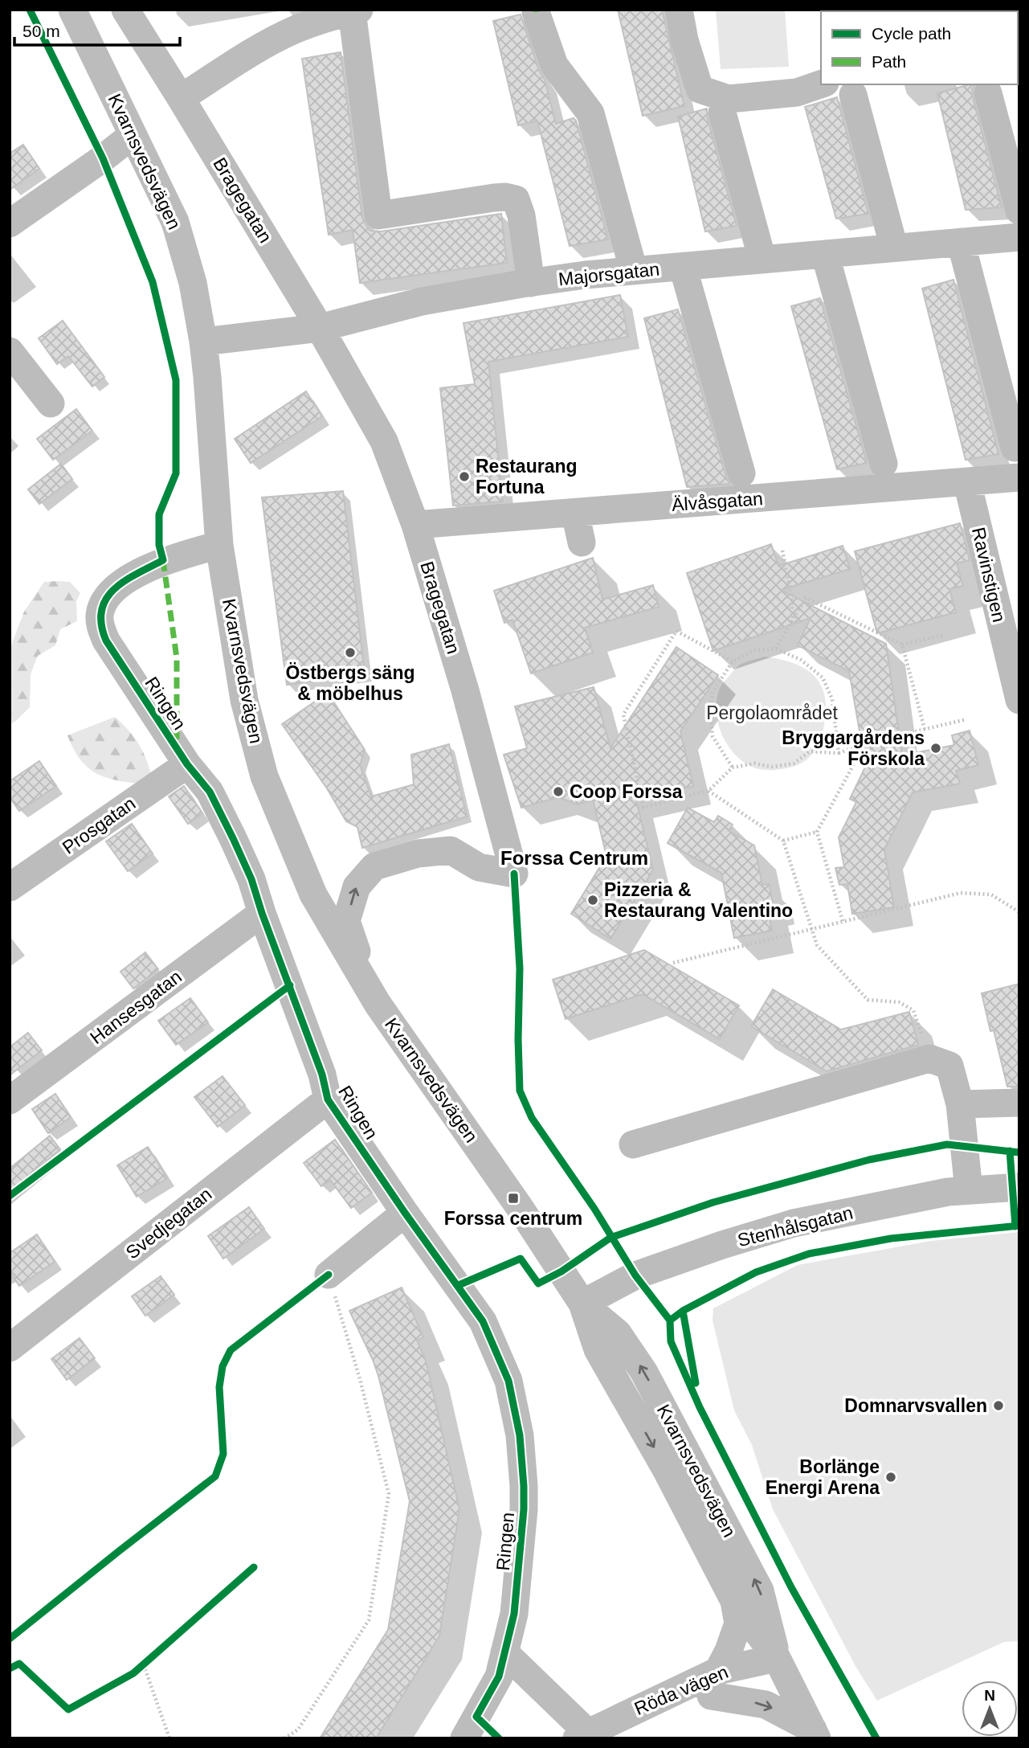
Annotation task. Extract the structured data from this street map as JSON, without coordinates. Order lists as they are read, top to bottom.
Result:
{
  "streets": {
    "street": [
      "Kvarnsvedsvägen",
      "Bragegatan",
      "Majorsgatan",
      "Älvåsgatan",
      "Ravinstigen",
      "Ringen",
      "Prosgatan",
      "Hansesgatan",
      "Svedjegatan",
      "Stenhålsgatan",
      "Röda vägen"
    ]
  },
  "crossings": [
    ["Kvarnsvedsvägen", "Bragegatan"],
    ["Kvarnsvedsvägen", "Majorsgatan"],
    ["Kvarnsvedsvägen", "Ringen"],
    ["Kvarnsvedsvägen", "Stenhålsgatan"],
    ["Kvarnsvedsvägen", "Röda vägen"],
    ["Bragegatan", "Majorsgatan"],
    ["Bragegatan", "Älvåsgatan"],
    ["Älvåsgatan", "Ravinstigen"],
    ["Ringen", "Prosgatan"],
    ["Ringen", "Hansesgatan"],
    ["Ringen", "Svedjegatan"]
  ],
  "districts": ["Forssa Centrum"],
  "parks": ["Pergolaområdet"],
  "places": {
    "other": [
      "Restaurang Fortuna",
      "Östbergs säng & möbelhus",
      "Bryggargårdens Förskola",
      "Coop Forssa",
      "Pizzeria & Restaurang Valentino",
      "Domnarvsvallen",
      "Borlänge Energi Arena"
    ],
    "transit": ["Forssa centrum"]
  },
  "legend": ["Cycle path", "Path"],
  "scale_bar": "50 m",
  "north": "top"
}
